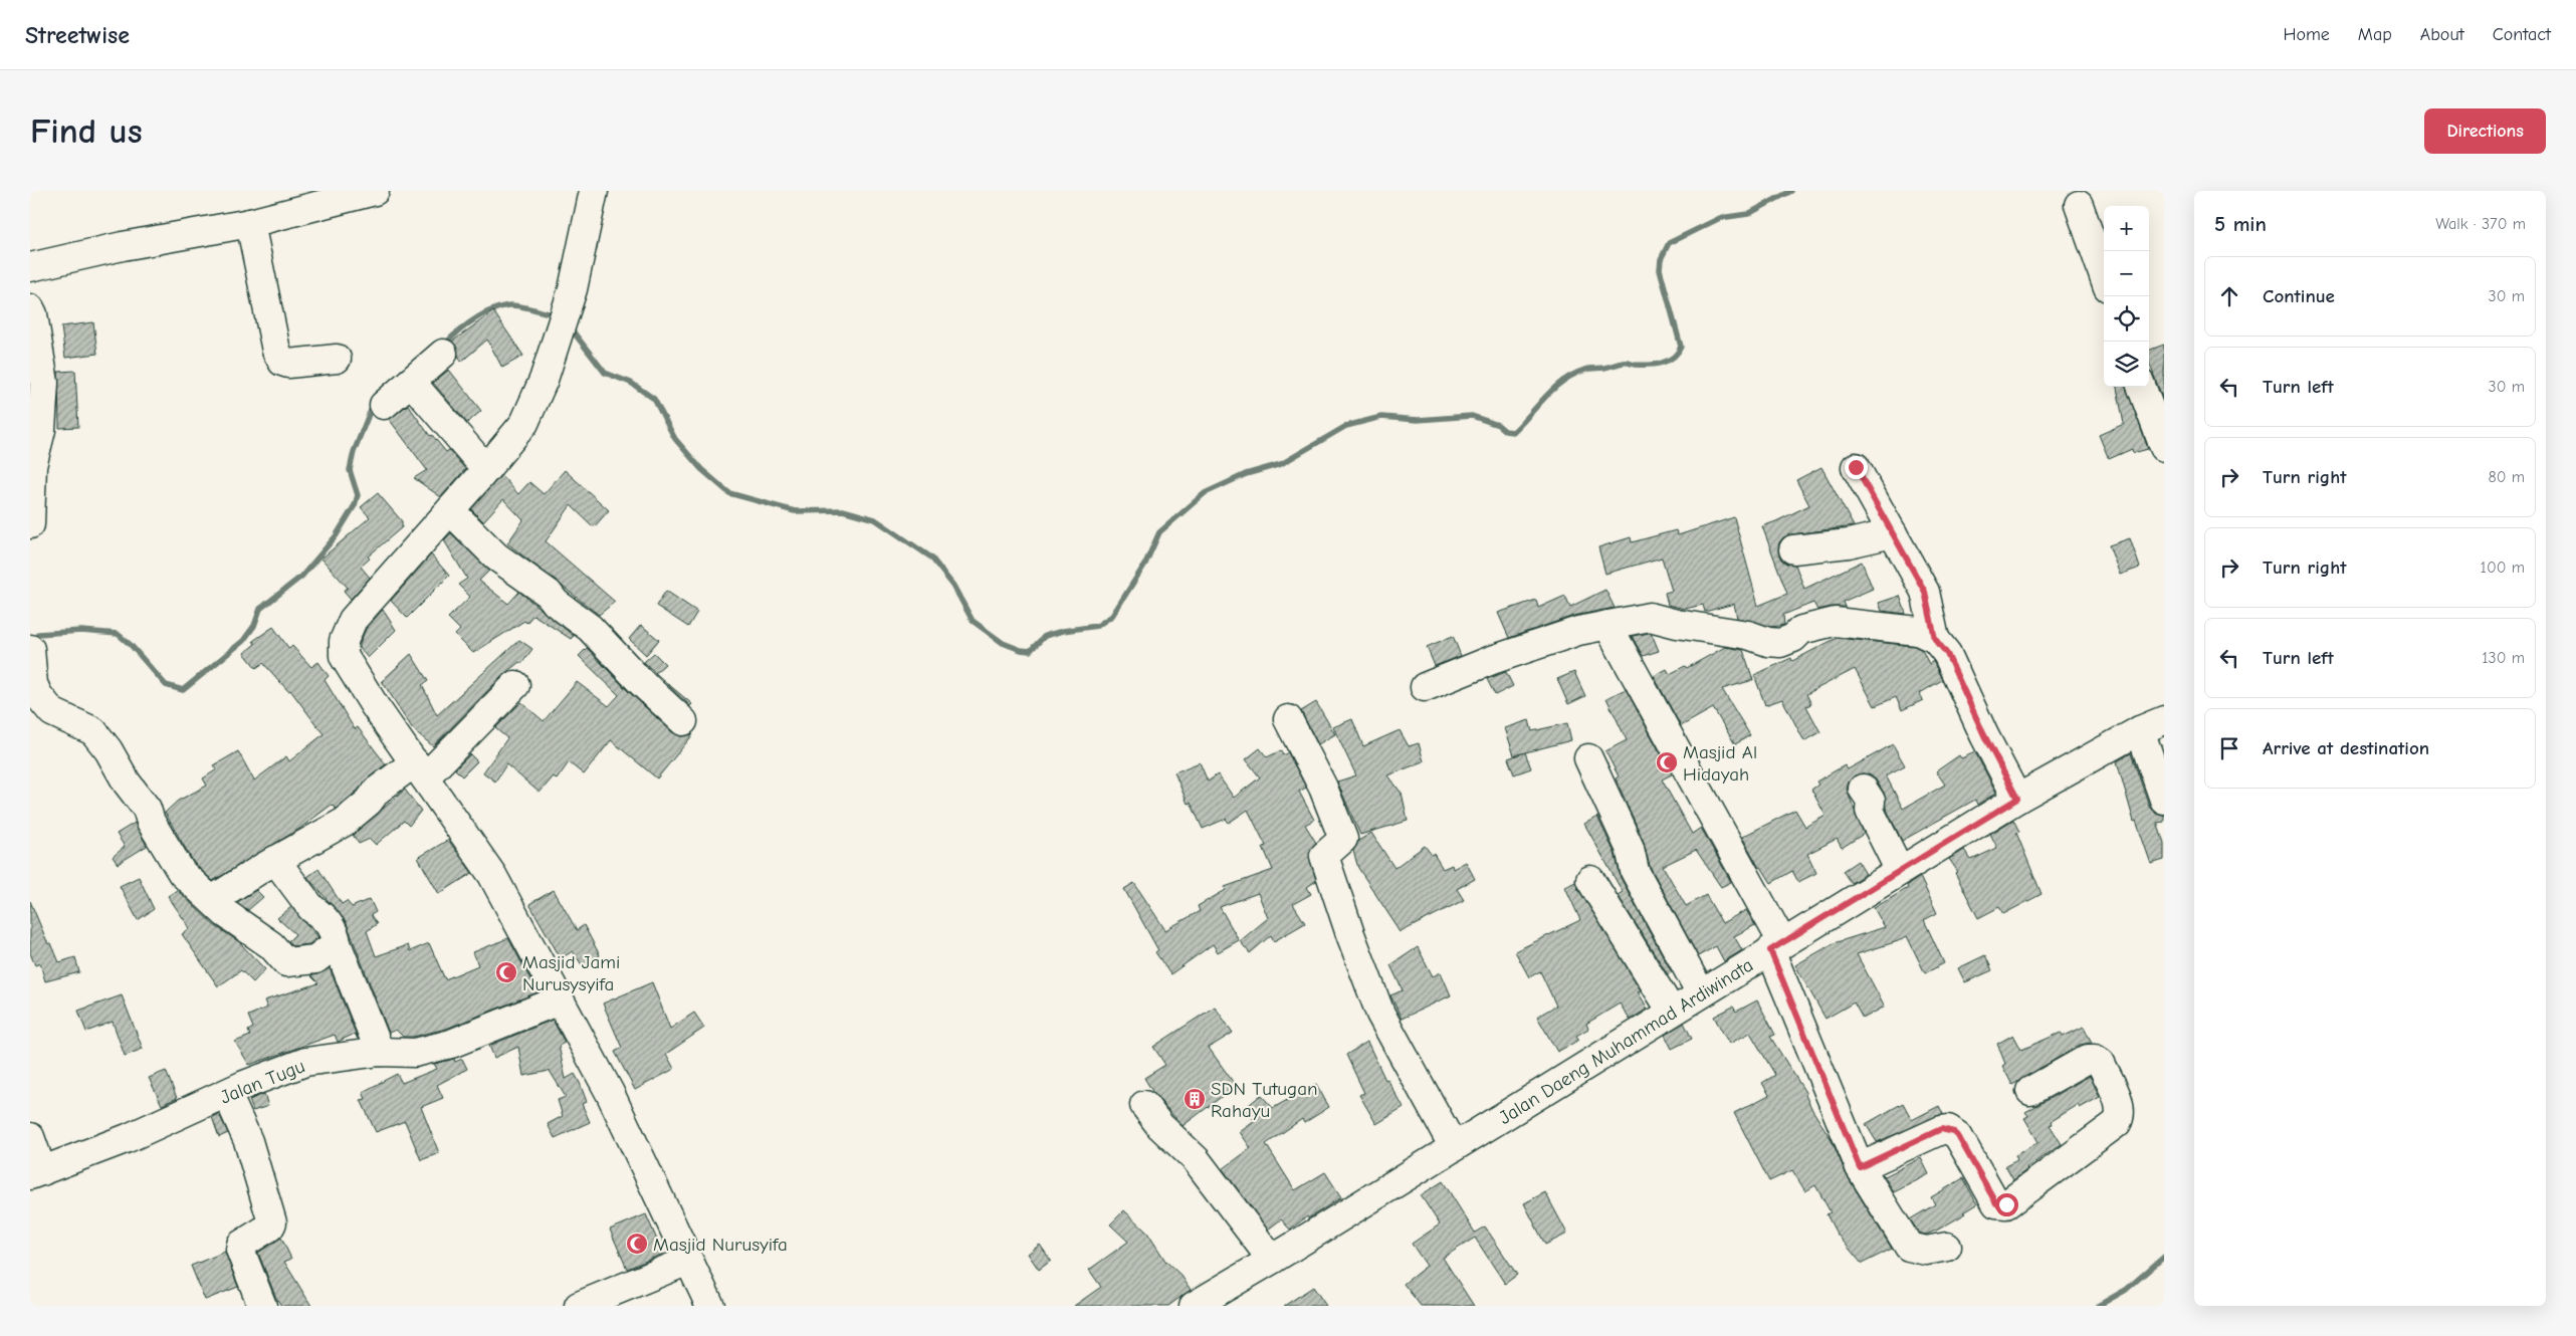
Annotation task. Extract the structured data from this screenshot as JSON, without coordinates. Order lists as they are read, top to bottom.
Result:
{
  "streets": {
    "street": ["Jalan Daeng Muhammad Ardiwinata", "Jalan Tugu"]
  },
  "places": {
    "mosque": ["Masjid Al Hidayah", "Masjid Jami Nurusysyifa", "Masjid Nurusyifa"],
    "building": ["SDN Tutugan Rahayu"]
  },
  "page": {
    "header": "Streetwise",
    "nav": [
      "Home",
      "Map",
      "About",
      "Contact"
    ],
    "buttons": "Directions",
    "title": "Find us",
    "heading": ["5 min", "Walk · 370 m"],
    "map_buttons": ["+", "−"],
    "list": [
      ["Continue", "30 m"],
      ["Turn left", "30 m"],
      ["Turn right", "80 m"],
      ["Turn right", "100 m"],
      ["Turn left", "130 m"],
      "Arrive at destination"
    ]
  }
}
